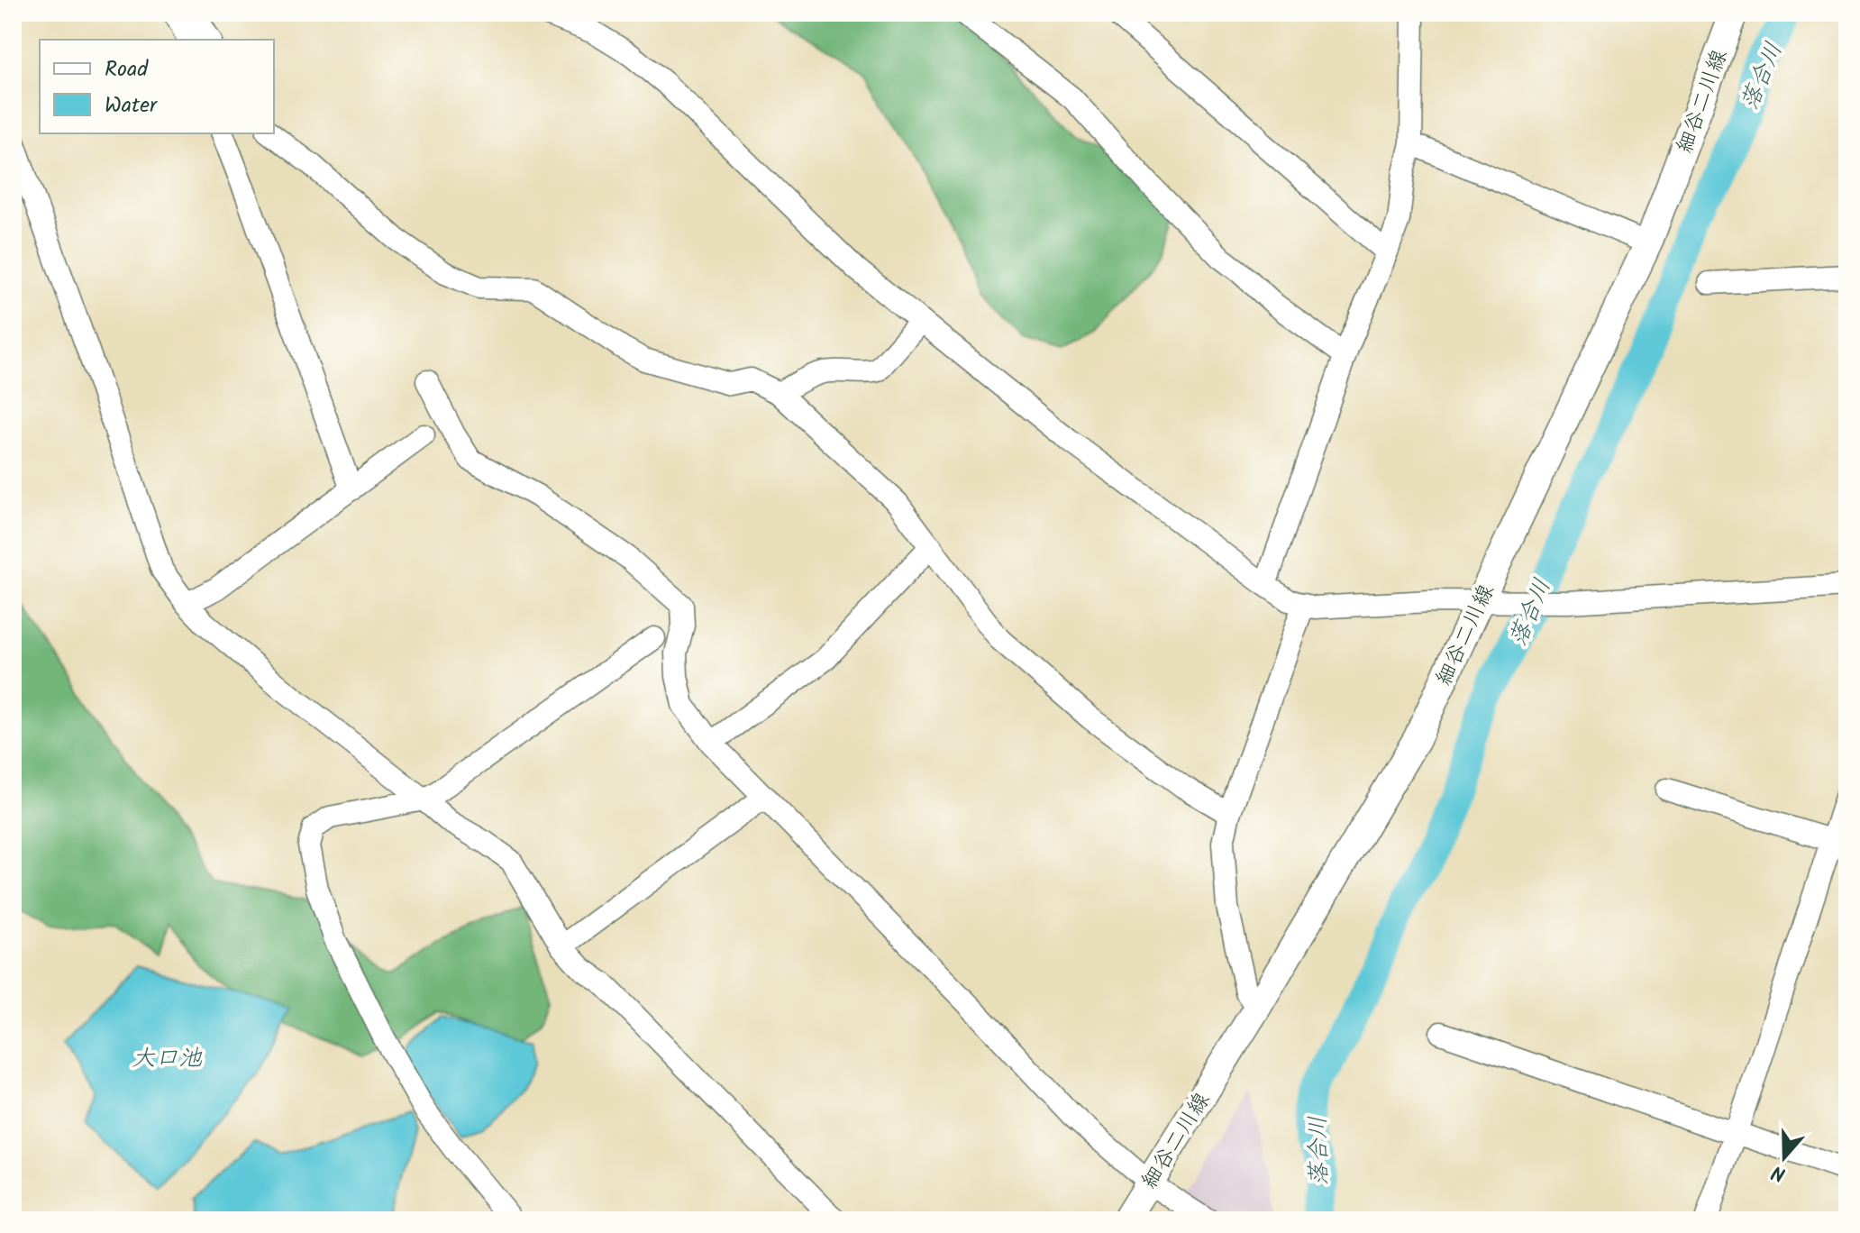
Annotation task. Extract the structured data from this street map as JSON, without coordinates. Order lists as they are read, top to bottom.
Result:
{
  "streets": {
    "main road": ["細谷二川線"]
  },
  "water": ["落合川", "大口池"],
  "legend": ["Road", "Water"],
  "north": "bottom"
}
